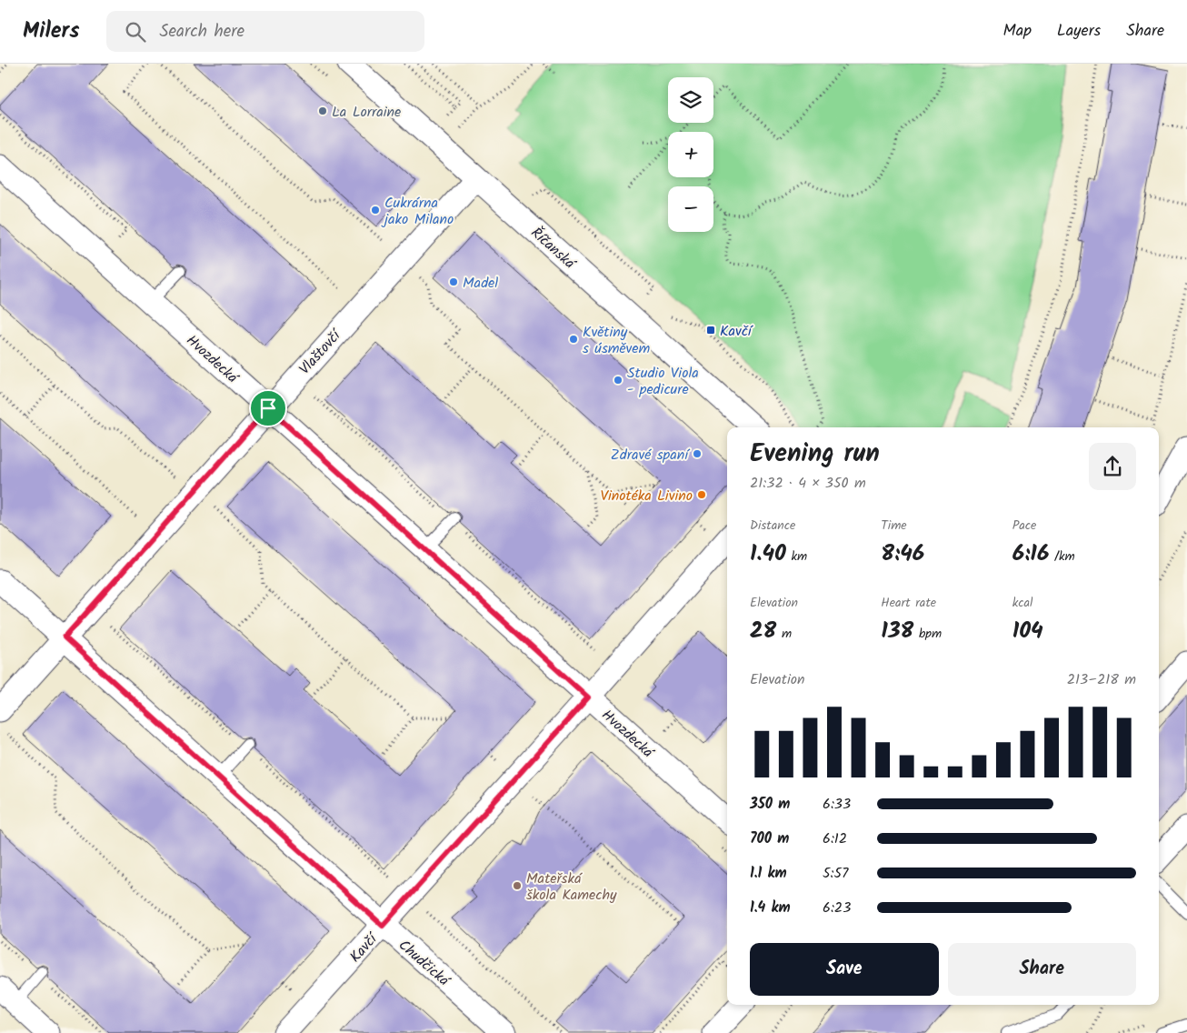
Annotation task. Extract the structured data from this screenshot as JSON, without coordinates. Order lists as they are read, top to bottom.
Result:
{
  "streets": {
    "street": [
      "Říčanská",
      "Vlaštovčí",
      "Hvozdecká",
      "Kavčí",
      "Chudčická"
    ]
  },
  "crossings": [
    ["Říčanská", "Vlaštovčí"],
    ["Vlaštovčí", "Hvozdecká"],
    ["Vlaštovčí", "Chudčická"],
    ["Hvozdecká", "Kavčí"],
    ["Kavčí", "Chudčická"]
  ],
  "places": {
    "other": [
      "La Lorraine",
      "Cukrárna jako Milano",
      "Madel",
      "Květiny s úsměvem",
      "Studio Viola - pedicure",
      "Zdravé spaní",
      "Vinotéka Livino",
      "Mateřská škola Kamechy"
    ],
    "transit": ["Kavčí"]
  },
  "page": {
    "header": "Milers",
    "search": "Search here",
    "nav": ["Map", "Layers", "Share"],
    "map_buttons": ["+", "−"],
    "heading": ["Evening run", "21:32 · 4 × 350 m"],
    "stats": [
      ["Distance", "1.40 km"],
      ["Time", "8:46"],
      ["Pace", "6:16 /km"],
      ["Elevation", "28 m"],
      ["Heart rate", "138 bpm"],
      ["kcal", "104"]
    ],
    "chart": ["Elevation", "213–218 m"],
    "list": [
      {
        "name": "350 m",
        "note": "6:33"
      },
      {
        "name": "700 m",
        "note": "6:12"
      },
      {
        "name": "1.1 km",
        "note": "5:57"
      },
      {
        "name": "1.4 km",
        "note": "6:23"
      }
    ],
    "buttons": ["Save", "Share"]
  }
}
